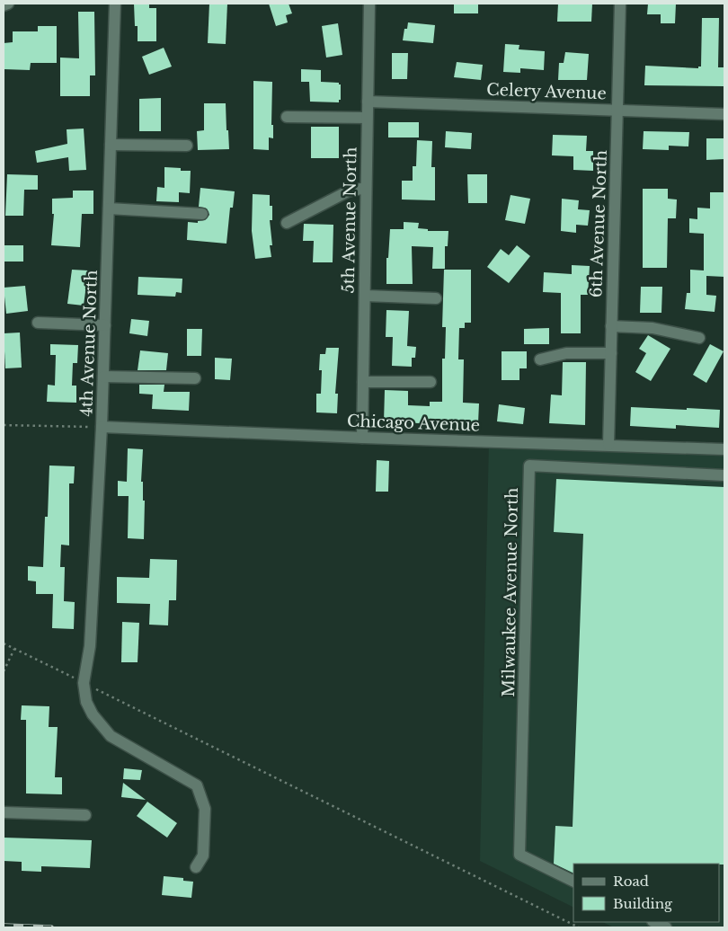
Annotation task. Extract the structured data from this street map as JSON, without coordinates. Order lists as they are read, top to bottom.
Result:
{
  "streets": {
    "street": [
      "Celery Avenue",
      "5th Avenue North",
      "6th Avenue North",
      "4th Avenue North",
      "Chicago Avenue",
      "Milwaukee Avenue North"
    ]
  },
  "crossings": [
    ["Celery Avenue", "5th Avenue North"],
    ["Celery Avenue", "6th Avenue North"],
    ["5th Avenue North", "Chicago Avenue"],
    ["6th Avenue North", "Chicago Avenue"],
    ["4th Avenue North", "Chicago Avenue"]
  ],
  "legend": ["Road", "Building"]
}
